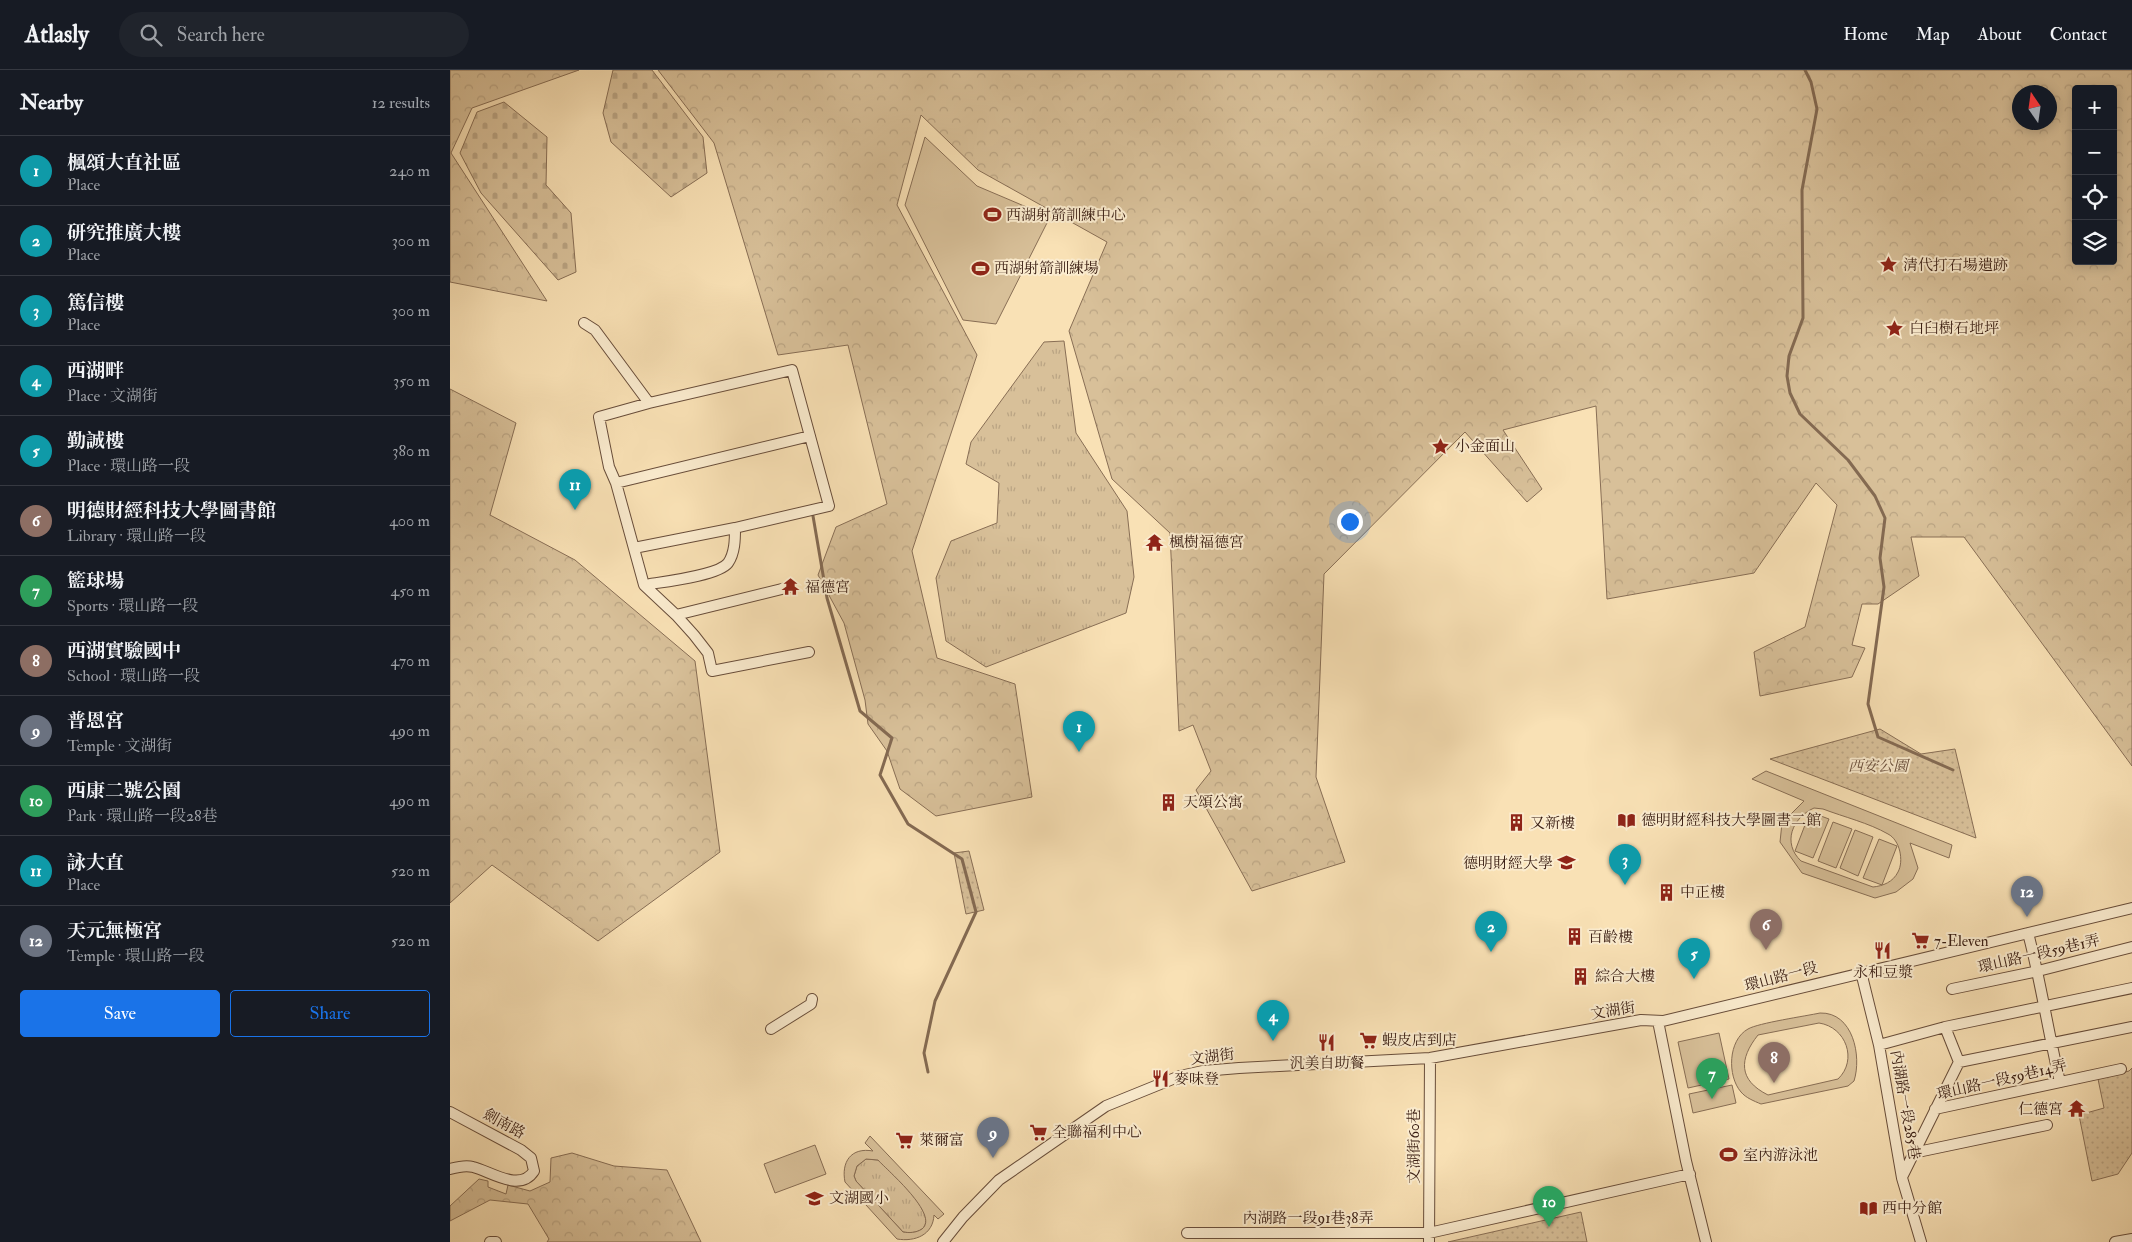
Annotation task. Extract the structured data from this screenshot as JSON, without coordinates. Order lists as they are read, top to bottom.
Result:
{
  "streets": {
    "street": [
      "環山路一段59巷1弄",
      "環山路一段",
      "文湖街",
      "環山路一段59巷14弄",
      "內湖路一段285巷",
      "劍南路",
      "文湖街60巷",
      "內湖路一段91巷38弄"
    ]
  },
  "crossings": [
    ["環山路一段", "文湖街"],
    ["環山路一段", "內湖路一段285巷"],
    ["文湖街", "文湖街60巷"],
    ["環山路一段59巷14弄", "內湖路一段285巷"],
    ["文湖街60巷", "內湖路一段91巷38弄"]
  ],
  "parks": ["西安公園"],
  "places": {
    "sports": ["西湖射箭訓練中心", "西湖射箭訓練場", "室內游泳池"],
    "place": ["清代打石場遺跡", "白臼樹石地坪", "小金面山"],
    "temple": ["楓樹福德宮", "福德宮", "仁德宮"],
    "building": [
      "天頌公寓",
      "又新樓",
      "中正樓",
      "百齡樓",
      "綜合大樓"
    ],
    "library": ["德明財經科技大學圖書二館", "西中分館"],
    "school or university": ["德明財經大學", "文湖國小"],
    "supermarket": [
      "7-Eleven",
      "蝦皮店到店",
      "全聯福利中心",
      "萊爾富"
    ],
    "restaurant": ["永和豆漿", "汎美自助餐", "麥味登"]
  },
  "north": "top",
  "page": {
    "header": "Atlasly",
    "search": "Search here",
    "nav": [
      "Home",
      "Map",
      "About",
      "Contact"
    ],
    "heading": ["Nearby", "12 results"],
    "map_buttons": ["+", "−"],
    "list": [
      {
        "mark": "1",
        "name": "楓頌大直社區",
        "note": "Place",
        "value": "240 m"
      },
      {
        "mark": "2",
        "name": "研究推廣大樓",
        "note": "Place",
        "value": "300 m"
      },
      {
        "mark": "3",
        "name": "篤信樓",
        "note": "Place",
        "value": "300 m"
      },
      {
        "mark": "4",
        "name": "西湖畔",
        "note": "Place · 文湖街",
        "value": "350 m"
      },
      {
        "mark": "5",
        "name": "勤誠樓",
        "note": "Place · 環山路一段",
        "value": "380 m"
      },
      {
        "mark": "6",
        "name": "明德財經科技大學圖書館",
        "note": "Library · 環山路一段",
        "value": "400 m"
      },
      {
        "mark": "7",
        "name": "籃球場",
        "note": "Sports · 環山路一段",
        "value": "450 m"
      },
      {
        "mark": "8",
        "name": "西湖實驗國中",
        "note": "School · 環山路一段",
        "value": "470 m"
      },
      {
        "mark": "9",
        "name": "普恩宮",
        "note": "Temple · 文湖街",
        "value": "490 m"
      },
      {
        "mark": "10",
        "name": "西康二號公園",
        "note": "Park · 環山路一段28巷",
        "value": "490 m"
      },
      {
        "mark": "11",
        "name": "詠大直",
        "note": "Place",
        "value": "520 m"
      },
      {
        "mark": "12",
        "name": "天元無極宮",
        "note": "Temple · 環山路一段",
        "value": "520 m"
      }
    ],
    "pins": [
      "11",
      "1",
      "3",
      "12",
      "6",
      "2",
      "5",
      "4",
      "8",
      "7",
      "9",
      "10"
    ],
    "buttons": ["Save", "Share"]
  }
}
